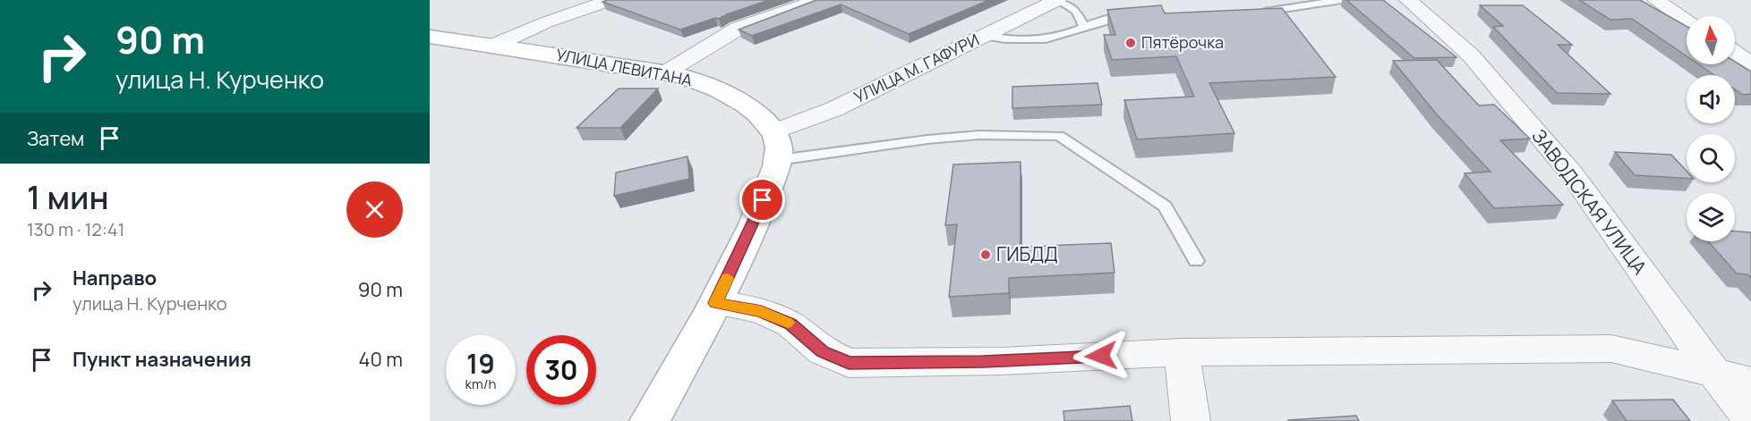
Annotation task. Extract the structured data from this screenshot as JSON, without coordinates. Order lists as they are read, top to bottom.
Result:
{
  "streets": {
    "main road": ["УЛИЦА ЛЕВИТАНА"],
    "street": ["УЛИЦА М. ГАФУРИ", "ЗАВОДСКАЯ УЛИЦА"]
  },
  "crossings": [
    ["УЛИЦА ЛЕВИТАНА", "УЛИЦА М. ГАФУРИ"]
  ],
  "places": ["Пятёрочка", "ГИБДД"],
  "north": "top",
  "page": {
    "turn": ["90 m", "улица Н. Курченко"],
    "then": "Затем",
    "heading": ["1 мин", "130 m · 12:41"],
    "list": [
      {
        "name": "Направо",
        "note": "улица Н. Курченко",
        "value": "90 m"
      },
      {
        "name": "Пункт назначения",
        "value": "40 m"
      }
    ],
    "speed": "19 km/h",
    "limit": "30"
  }
}
